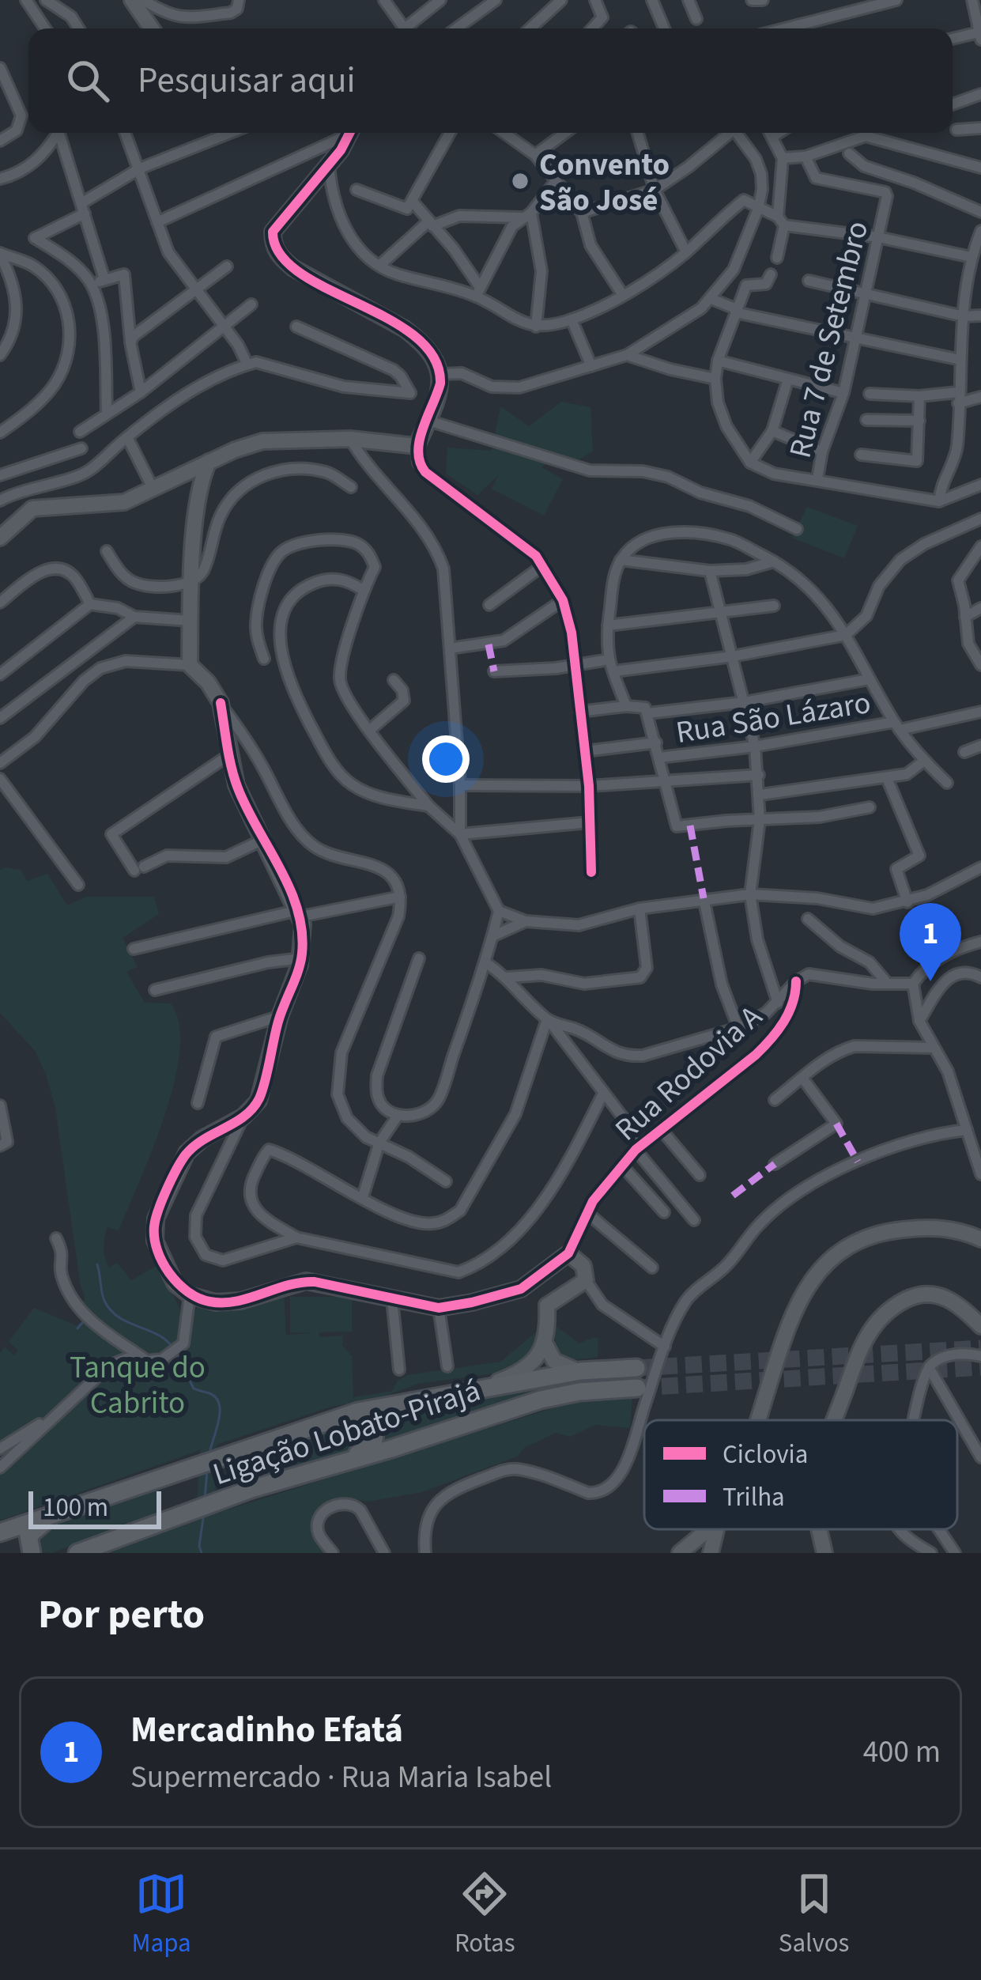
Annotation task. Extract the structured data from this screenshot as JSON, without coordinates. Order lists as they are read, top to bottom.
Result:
{
  "streets": {
    "main road": ["Ligação Lobato-Pirajá"],
    "street": ["Rua 7 de Setembro", "Rua São Lázaro", "Rua Rodovia A"]
  },
  "parks": ["Tanque do Cabrito"],
  "places": ["Convento São José"],
  "legend": ["Ciclovia", "Trilha"],
  "scale_bar": "100 m",
  "page": {
    "search": "Pesquisar aqui",
    "pins": "1",
    "scale": "100 m",
    "heading": "Por perto",
    "list": [
      {
        "mark": "1",
        "name": "Mercadinho Efatá",
        "note": "Supermercado · Rua Maria Isabel",
        "value": "400 m"
      }
    ],
    "nav": ["Mapa", "Rotas", "Salvos"]
  }
}
